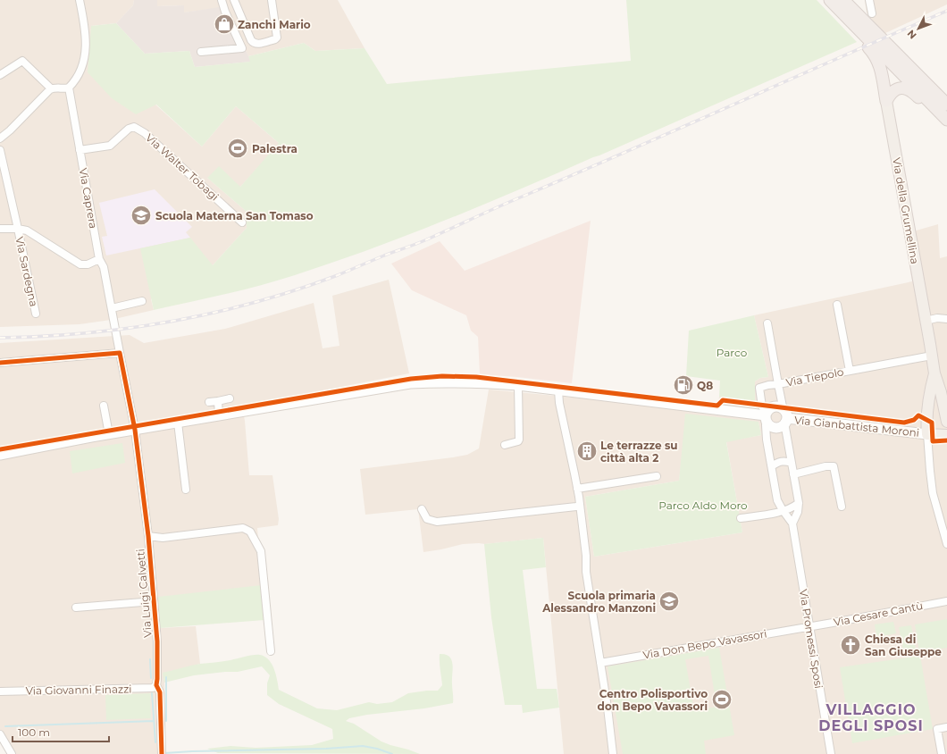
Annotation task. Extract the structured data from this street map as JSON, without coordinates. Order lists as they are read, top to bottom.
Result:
{
  "streets": {
    "main road": ["Via della Grumellina", "Via Gianbattista Moroni"],
    "street": [
      "Via Walter Tobagi",
      "Via Caprera",
      "Via Sardegna",
      "Via Tiepolo",
      "Via Luigi Calvetti",
      "Via Cesare Cantù",
      "Via Promessi Sposi",
      "Via Don Bepo Vavassori",
      "Via Giovanni Finazzi"
    ]
  },
  "crossings": [
    ["Via Walter Tobagi", "Via Caprera"],
    ["Via Caprera", "Via Sardegna"],
    ["Via Caprera", "Via Luigi Calvetti"],
    ["Via della Grumellina", "Via Tiepolo"],
    ["Via della Grumellina", "Via Gianbattista Moroni"],
    ["Via Tiepolo", "Via Promessi Sposi"],
    ["Via Gianbattista Moroni", "Via Luigi Calvetti"],
    ["Via Gianbattista Moroni", "Via Promessi Sposi"],
    ["Via Luigi Calvetti", "Via Giovanni Finazzi"],
    ["Via Cesare Cantù", "Via Promessi Sposi"],
    ["Via Cesare Cantù", "Via Don Bepo Vavassori"],
    ["Via Promessi Sposi", "Via Don Bepo Vavassori"]
  ],
  "districts": ["VILLAGGIO DEGLI SPOSI"],
  "parks": ["Parco", "Parco Aldo Moro"],
  "places": {
    "shop": ["Zanchi Mario"],
    "sports": ["Palestra", "Centro Polisportivo don Bepo Vavassori"],
    "school or university": ["Scuola Materna San Tomaso", "Scuola primaria Alessandro Manzoni"],
    "fuel station": ["Q8"],
    "building": ["Le terrazze su città alta 2"],
    "church": ["Chiesa di San Giuseppe"]
  },
  "scale_bar": "100 m",
  "north": "bottom left"
}
